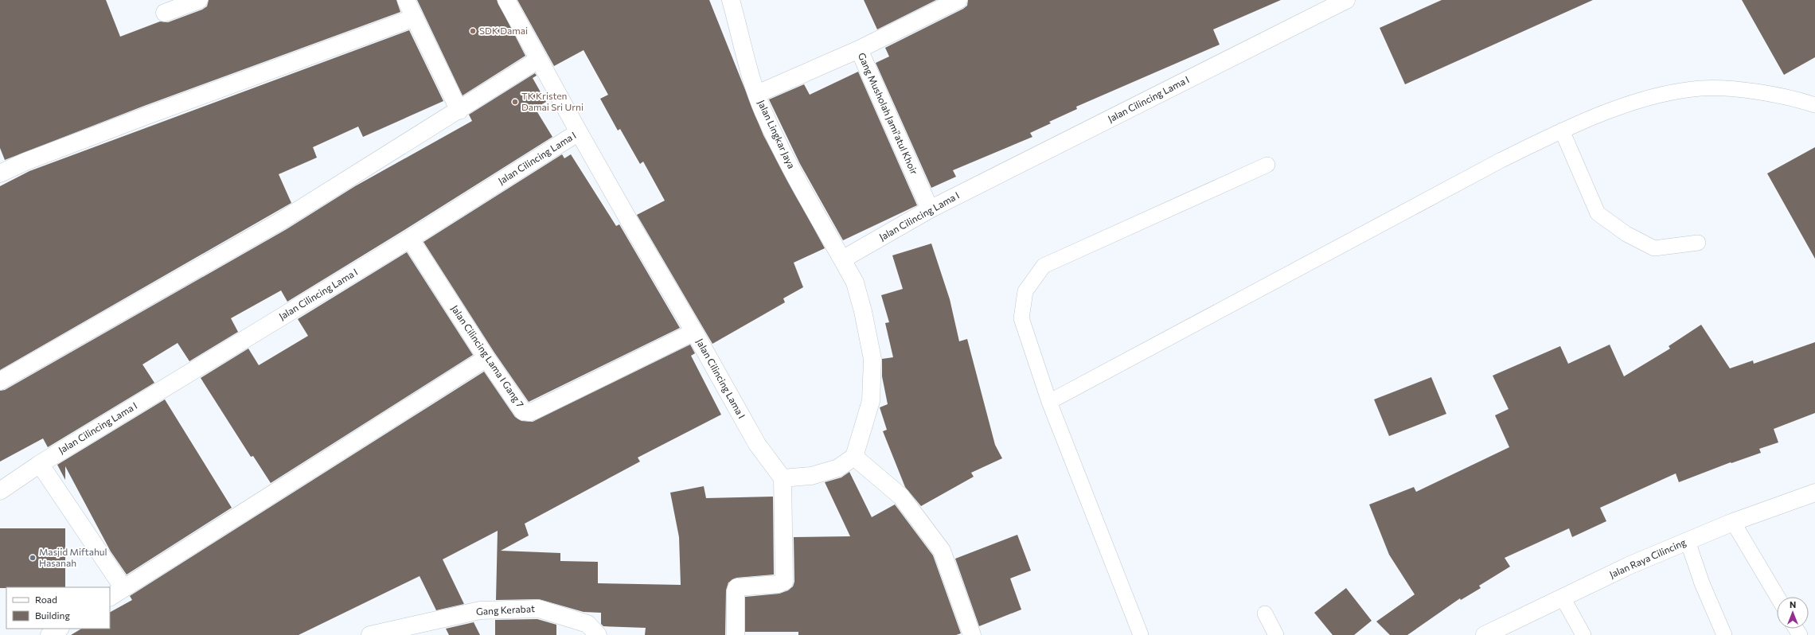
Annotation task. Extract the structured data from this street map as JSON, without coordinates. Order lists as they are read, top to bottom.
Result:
{
  "streets": {
    "street": [
      "Jalan Cilincing Lama I",
      "Gang Musholah Jami'atul Khoir",
      "Jalan Lingkar Jaya",
      "Jalan Cilincing Lama I Gang 7",
      "Jalan Raya Cilincing",
      "Gang Kerabat"
    ]
  },
  "crossings": [
    ["Jalan Cilincing Lama I", "Gang Musholah Jami'atul Khoir"],
    ["Jalan Cilincing Lama I", "Jalan Lingkar Jaya"],
    ["Jalan Cilincing Lama I", "Jalan Cilincing Lama I Gang 7"]
  ],
  "places": ["SDK Damai", "TK Kristen Damai Sri Urni", "Masjid Miftahul Hasanah"],
  "legend": ["Road", "Building"],
  "north": "top"
}
